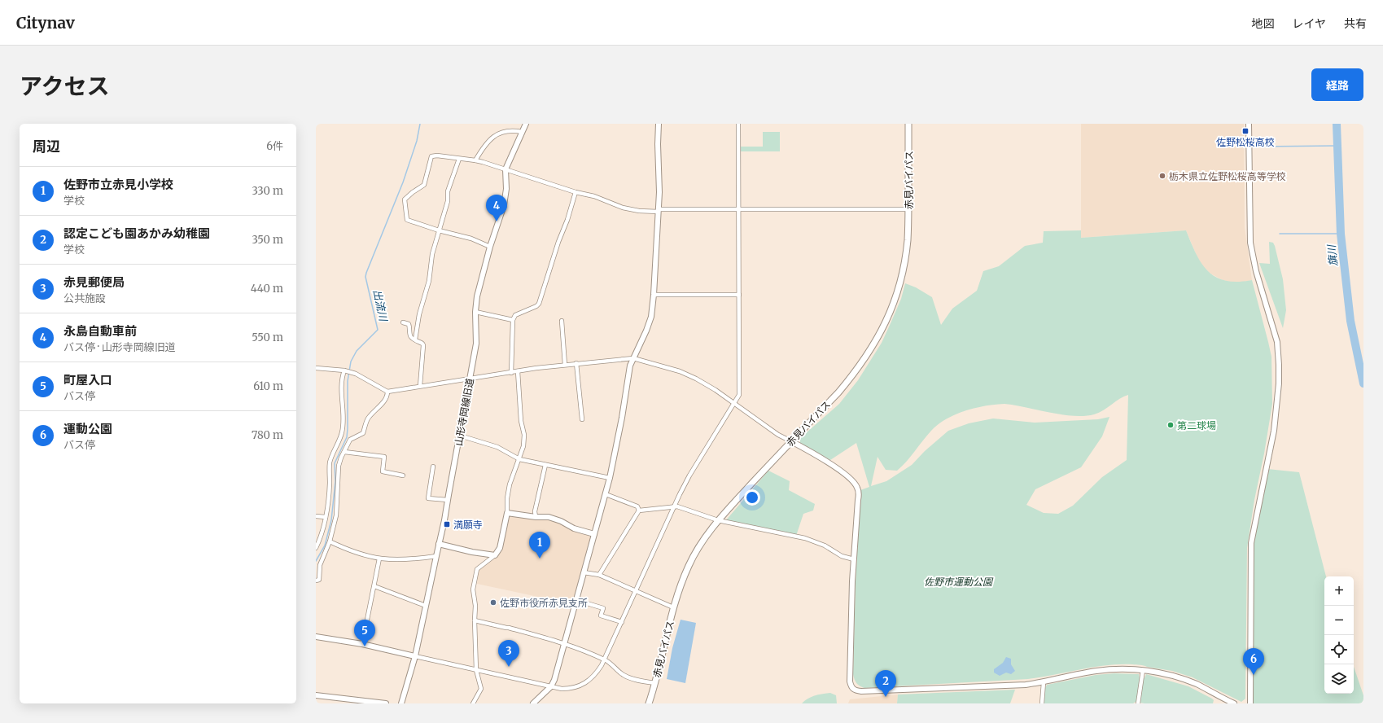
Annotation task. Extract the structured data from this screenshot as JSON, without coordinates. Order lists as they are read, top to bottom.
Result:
{
  "streets": {
    "main road": ["赤見バイパス"],
    "street": ["山形寺岡線旧道"]
  },
  "water": ["旗川", "出流川"],
  "parks": ["佐野市運動公園"],
  "places": {
    "transit": ["佐野松桜高校", "満願寺"],
    "other": ["栃木県立佐野松桜高等学校", "第二球場", "佐野市役所赤見支所"]
  },
  "page": {
    "header": "Citynav",
    "nav": ["地図", "レイヤ", "共有"],
    "title": "アクセス",
    "buttons": "経路",
    "heading": ["周辺", "6件"],
    "list": [
      {
        "mark": "1",
        "name": "佐野市立赤見小学校",
        "note": "学校",
        "value": "330 m"
      },
      {
        "mark": "2",
        "name": "認定こども園あかみ幼稚園",
        "note": "学校",
        "value": "350 m"
      },
      {
        "mark": "3",
        "name": "赤見郵便局",
        "note": "公共施設",
        "value": "440 m"
      },
      {
        "mark": "4",
        "name": "永島自動車前",
        "note": "バス停 · 山形寺岡線旧道",
        "value": "550 m"
      },
      {
        "mark": "5",
        "name": "町屋入口",
        "note": "バス停",
        "value": "610 m"
      },
      {
        "mark": "6",
        "name": "運動公園",
        "note": "バス停",
        "value": "780 m"
      }
    ],
    "pins": [
      "4",
      "1",
      "5",
      "3",
      "6",
      "2"
    ],
    "map_buttons": ["+", "−"]
  }
}
